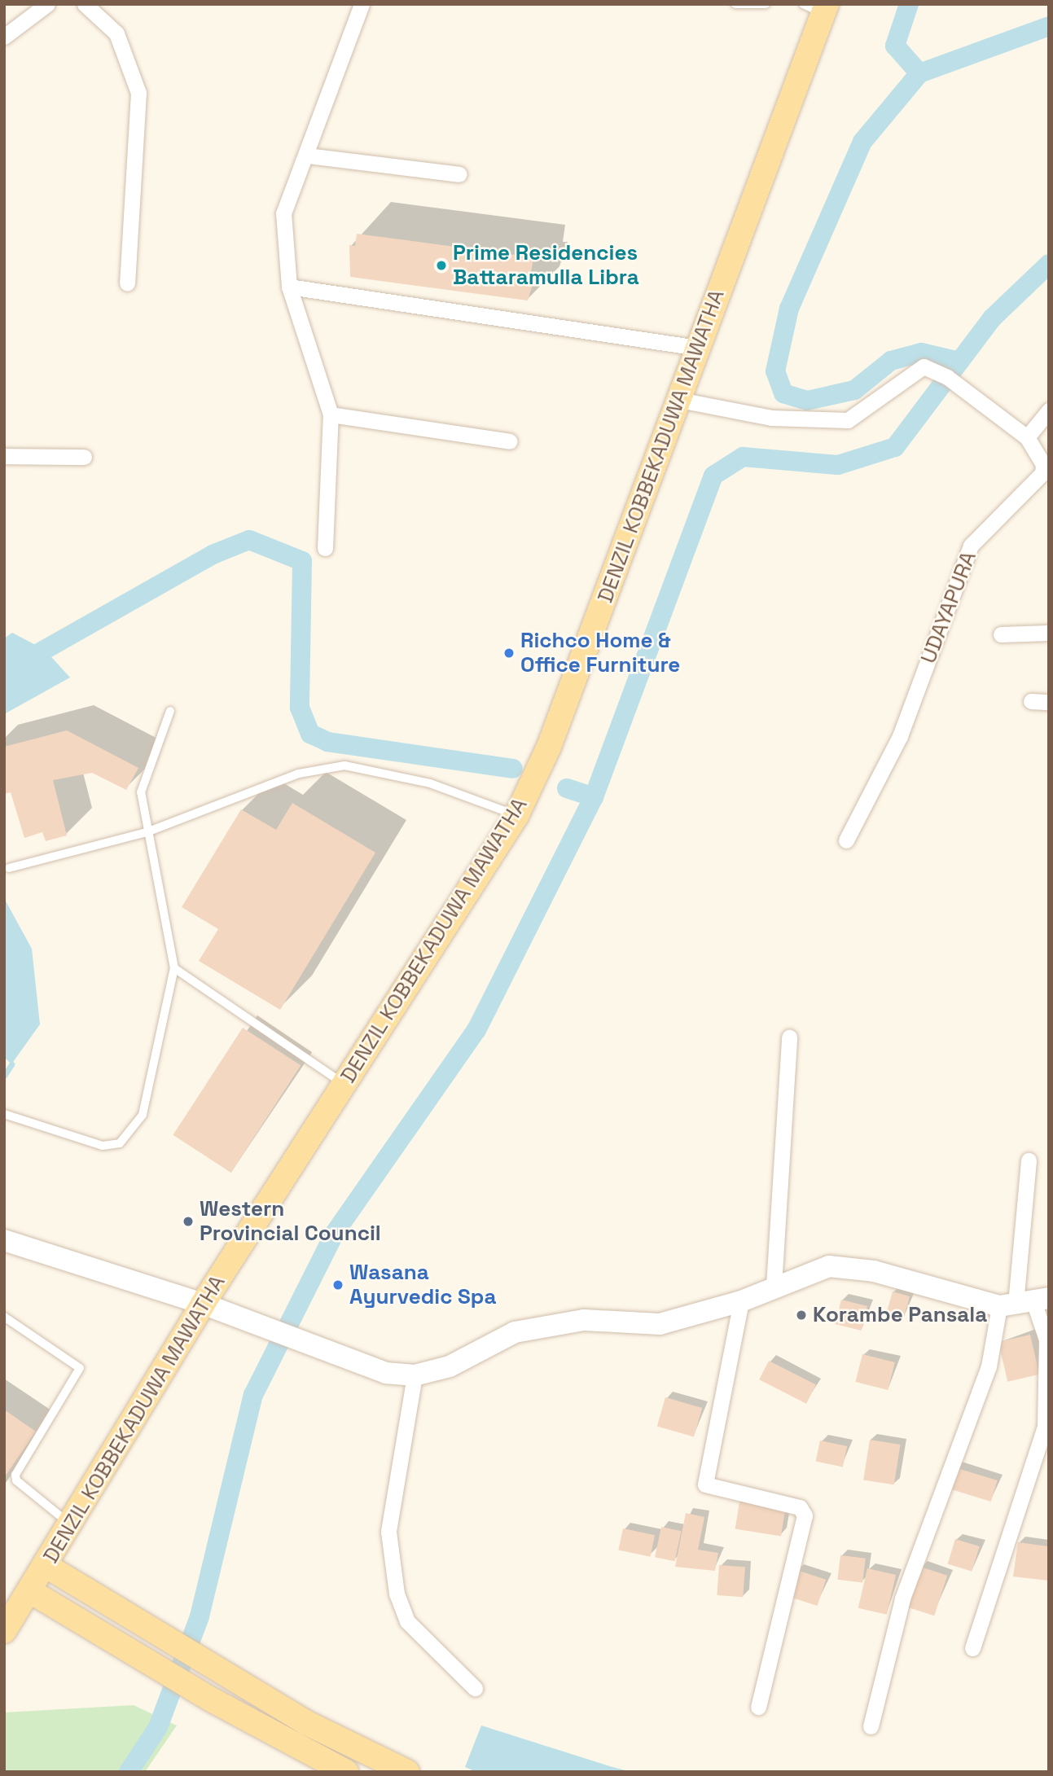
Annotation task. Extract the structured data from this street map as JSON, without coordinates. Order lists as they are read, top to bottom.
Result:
{
  "streets": {
    "main road": ["DENZIL KOBBEKADUWA MAWATHA"],
    "street": ["UDAYAPURA"]
  },
  "crossings": [
    ["DENZIL KOBBEKADUWA MAWATHA", "UDAYAPURA"]
  ],
  "places": [
    "Prime Residencies Battaramulla Libra",
    "Richco Home & Office Furniture",
    "Western Provincial Council",
    "Wasana Ayurvedic Spa",
    "Korambe Pansala"
  ]
}
